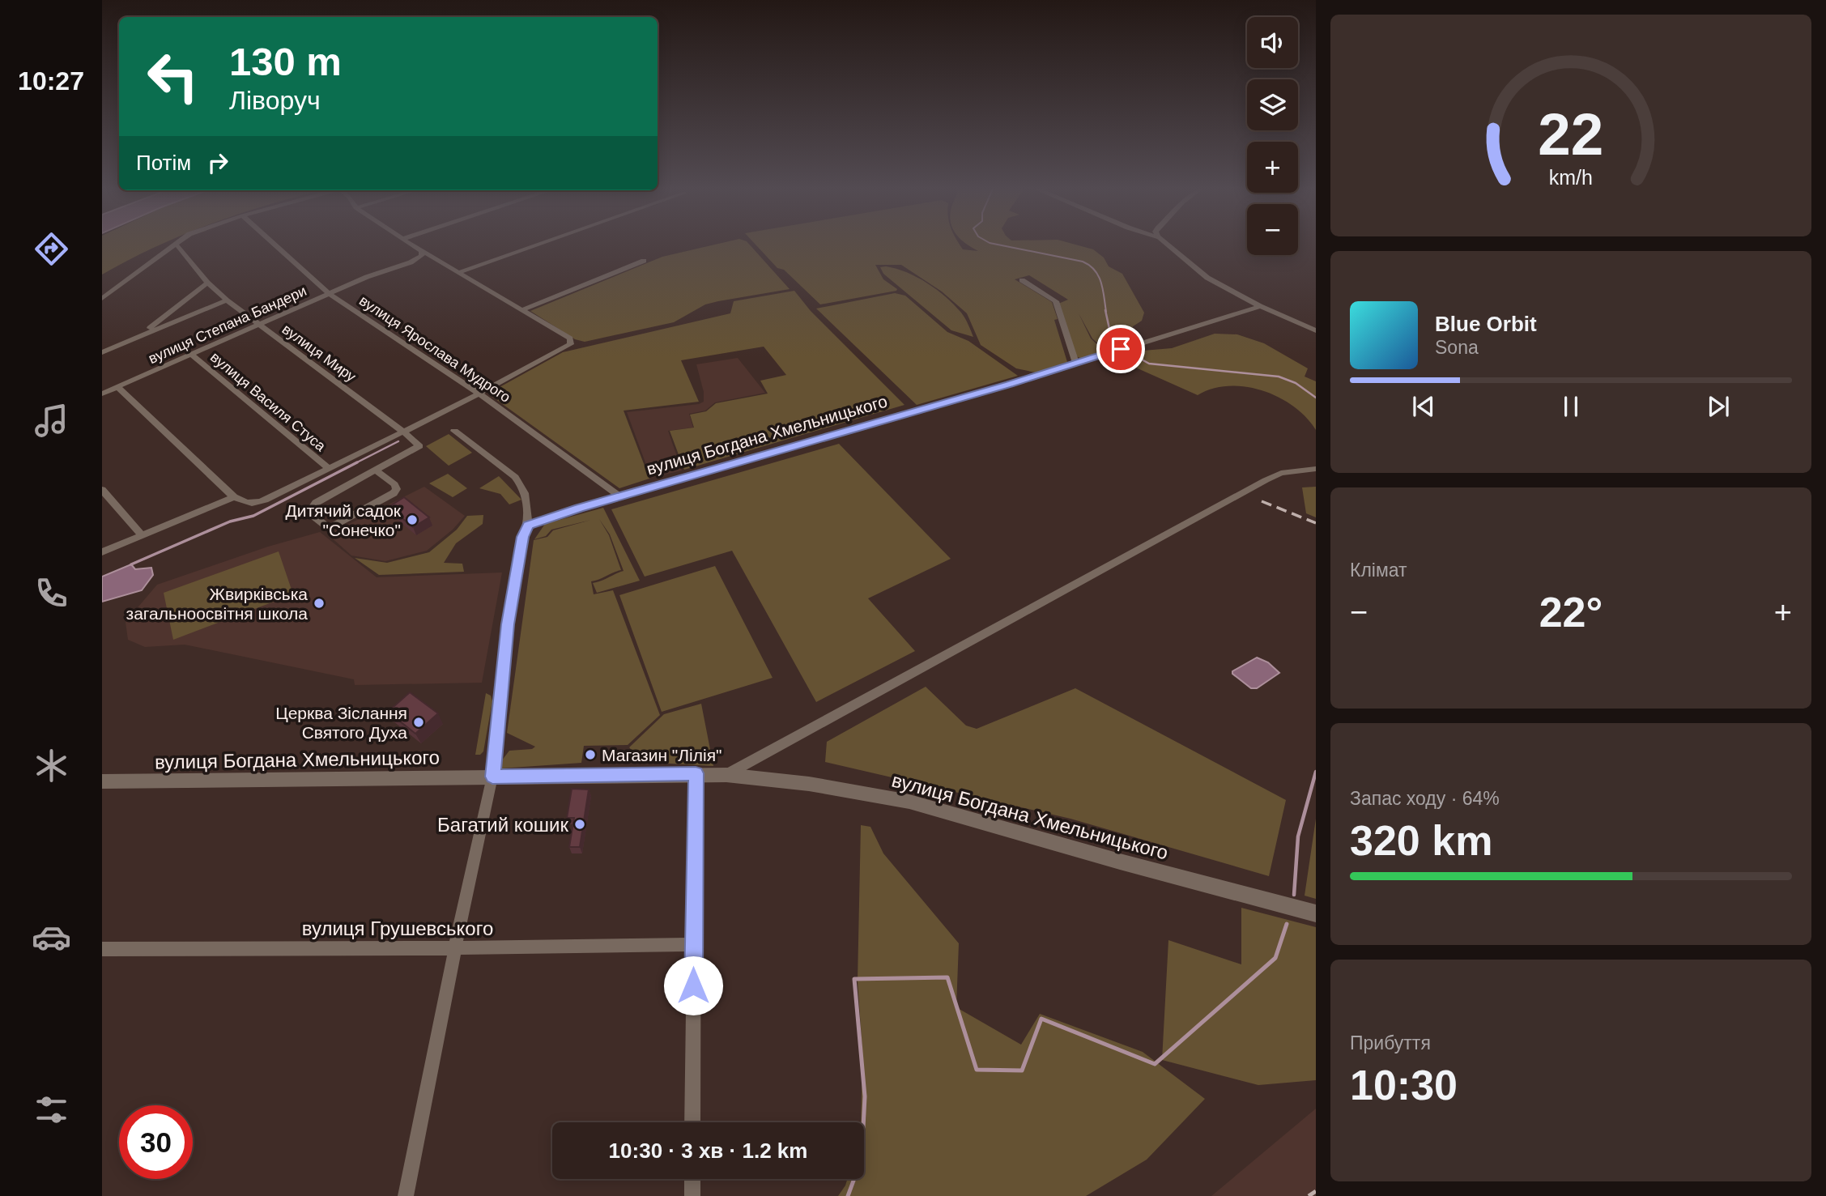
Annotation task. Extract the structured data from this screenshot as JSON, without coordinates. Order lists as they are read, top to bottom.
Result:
{
  "streets": {
    "street": [
      "вулиця Степана Бандери",
      "вулиця Ярослава Мудрого",
      "вулиця Миру",
      "вулиця Василя Стуса",
      "вулиця Богдана Хмельницького",
      "вулиця Грушевського"
    ]
  },
  "crossings": [
    ["вулиця Степана Бандери", "вулиця Ярослава Мудрого"],
    ["вулиця Степана Бандери", "вулиця Миру"],
    ["вулиця Степана Бандери", "вулиця Василя Стуса"],
    ["вулиця Ярослава Мудрого", "вулиця Богдана Хмельницького"]
  ],
  "places": [
    "Дитячий садок \"Сонечко\"",
    "Жвирківська загальноосвітня школа",
    "Церква Зіслання Святого Духа",
    "Магазин \"Лілія\"",
    "Багатий кошик"
  ],
  "page": {
    "tabs": "10:27",
    "map_buttons": ["+", "−"],
    "turn": ["130 m", "Ліворуч"],
    "then": "Потім",
    "song": ["Blue Orbit", "Sona"],
    "tile": [
      "Клімат",
      ["Запас ходу · 64%", "320 km"],
      ["Прибуття", "10:30"]
    ],
    "heat": ["−", "22°", "+"],
    "limit": "30",
    "trip": "10:30 · 3 хв · 1.2 km",
    "gauge": ["22", "km/h"]
  }
}
